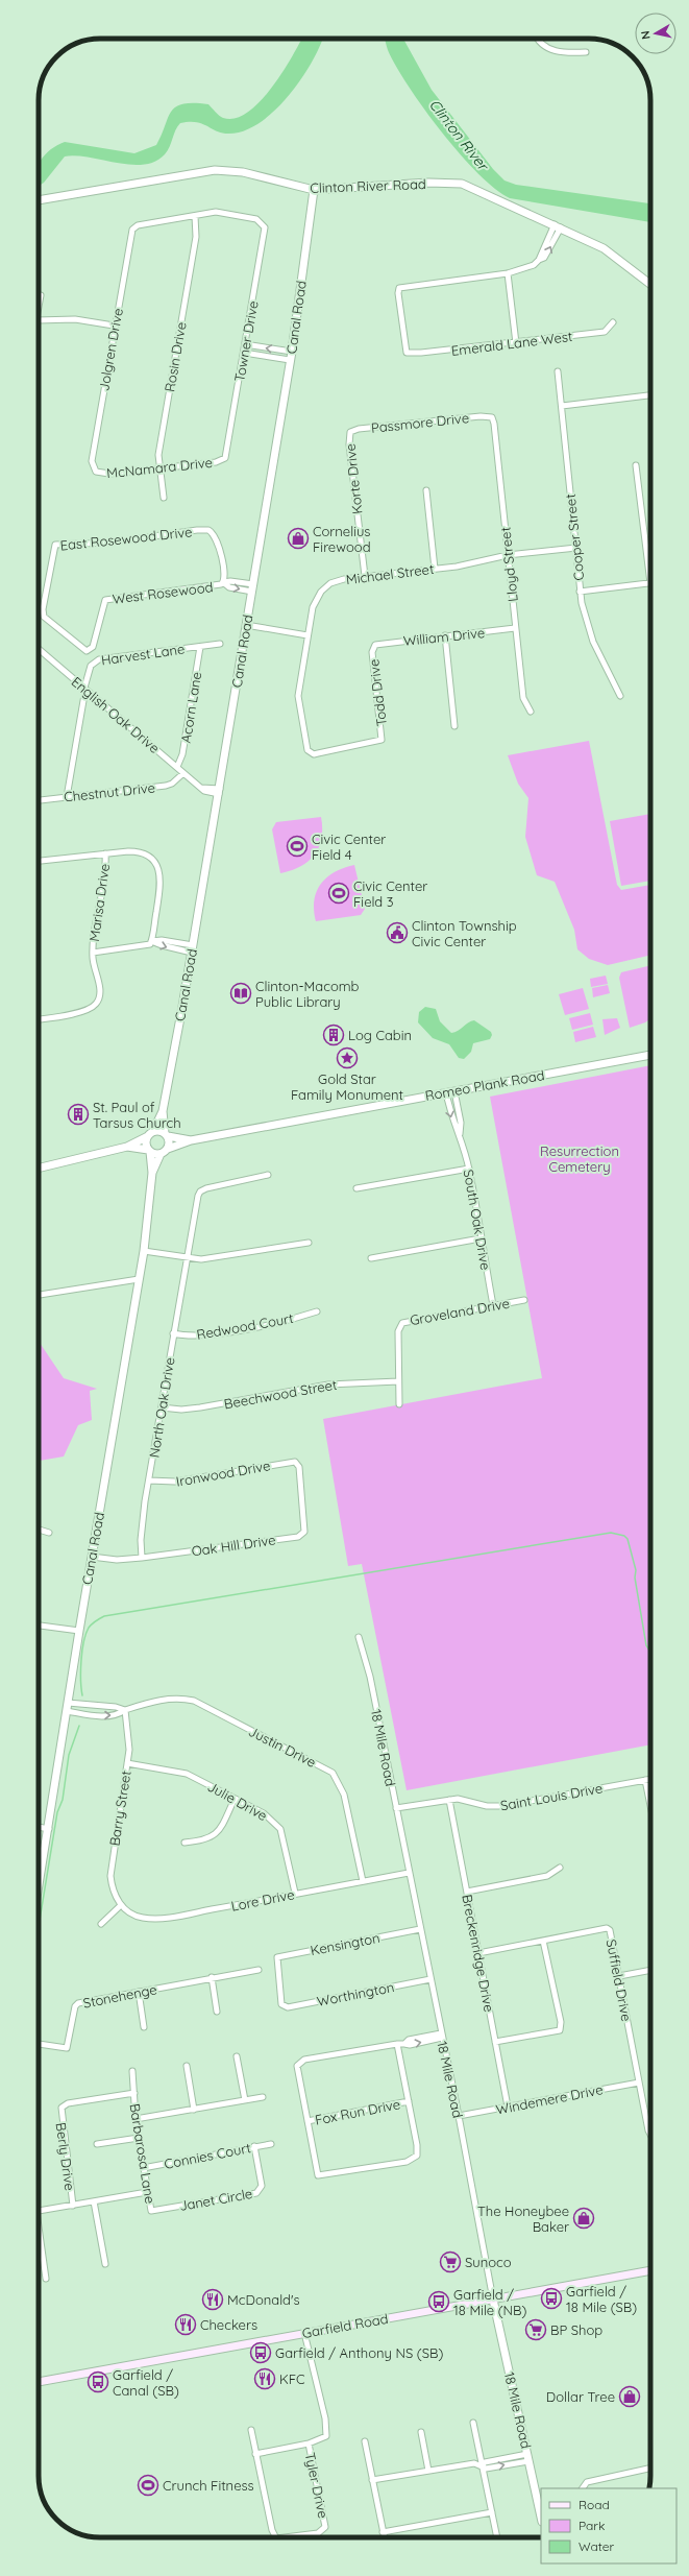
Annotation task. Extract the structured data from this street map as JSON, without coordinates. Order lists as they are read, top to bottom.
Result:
{
  "streets": {
    "main road": ["Garfield Road"],
    "street": [
      "Clinton River Road",
      "Canal Road",
      "Towner Drive",
      "Emerald Lane West",
      "Jolgren Drive",
      "Rosin Drive",
      "Passmore Drive",
      "McNamara Drive",
      "Korte Drive",
      "Cooper Street",
      "East Rosewood Drive",
      "Lloyd Street",
      "Michael Street",
      "West Rosewood",
      "William Drive",
      "Harvest Lane",
      "Todd Drive",
      "Acorn Lane",
      "English Oak Drive",
      "Chestnut Drive",
      "Marisa Drive",
      "Romeo Plank Road",
      "South Oak Drive",
      "Groveland Drive",
      "Redwood Court",
      "Beechwood Street",
      "North Oak Drive",
      "Ironwood Drive",
      "Oak Hill Drive",
      "Justin Drive",
      "18 Mile Road",
      "Saint Louis Drive",
      "Julie Drive",
      "Barry Street",
      "Lore Drive",
      "Kensington",
      "Breckenridge Drive",
      "Suffield Drive",
      "Worthington",
      "Stonehenge",
      "Windemere Drive",
      "Fox Run Drive",
      "Barbarosa Lane",
      "Connies Court",
      "Berly Drive",
      "Janet Circle",
      "Tyler Drive"
    ]
  },
  "crossings": [
    ["Clinton River Road", "Canal Road"],
    ["Canal Road", "West Rosewood"],
    ["Canal Road", "English Oak Drive"],
    ["Canal Road", "Romeo Plank Road"],
    ["Canal Road", "Oak Hill Drive"],
    ["Canal Road", "Justin Drive"],
    ["Towner Drive", "Jolgren Drive"],
    ["Towner Drive", "Rosin Drive"],
    ["Towner Drive", "McNamara Drive"],
    ["Jolgren Drive", "Rosin Drive"],
    ["Jolgren Drive", "McNamara Drive"],
    ["Rosin Drive", "McNamara Drive"],
    ["Passmore Drive", "Korte Drive"],
    ["Passmore Drive", "Lloyd Street"],
    ["Korte Drive", "Michael Street"],
    ["Cooper Street", "Michael Street"],
    ["East Rosewood Drive", "West Rosewood"],
    ["Lloyd Street", "Michael Street"],
    ["Lloyd Street", "William Drive"],
    ["Michael Street", "Todd Drive"],
    ["William Drive", "Todd Drive"],
    ["Harvest Lane", "Acorn Lane"],
    ["Harvest Lane", "English Oak Drive"],
    ["Harvest Lane", "Chestnut Drive"],
    ["Acorn Lane", "English Oak Drive"],
    ["English Oak Drive", "Chestnut Drive"],
    ["Romeo Plank Road", "South Oak Drive"],
    ["South Oak Drive", "Groveland Drive"],
    ["Groveland Drive", "Beechwood Street"],
    ["Redwood Court", "North Oak Drive"],
    ["Beechwood Street", "North Oak Drive"],
    ["North Oak Drive", "Ironwood Drive"],
    ["North Oak Drive", "Oak Hill Drive"],
    ["Ironwood Drive", "Oak Hill Drive"],
    ["Justin Drive", "Barry Street"],
    ["Justin Drive", "Lore Drive"],
    ["18 Mile Road", "Saint Louis Drive"],
    ["18 Mile Road", "Lore Drive"],
    ["18 Mile Road", "Kensington"],
    ["18 Mile Road", "Worthington"],
    ["18 Mile Road", "Windemere Drive"],
    ["18 Mile Road", "Garfield Road"],
    ["Saint Louis Drive", "Breckenridge Drive"],
    ["Julie Drive", "Barry Street"],
    ["Julie Drive", "Lore Drive"],
    ["Barry Street", "Lore Drive"],
    ["Kensington", "Worthington"],
    ["Breckenridge Drive", "Suffield Drive"],
    ["Breckenridge Drive", "Windemere Drive"],
    ["Suffield Drive", "Windemere Drive"],
    ["Barbarosa Lane", "Connies Court"],
    ["Barbarosa Lane", "Berly Drive"],
    ["Barbarosa Lane", "Janet Circle"],
    ["Connies Court", "Janet Circle"]
  ],
  "water": ["Clinton River"],
  "parks": ["Resurrection Cemetery"],
  "places": {
    "shop": ["Cornelius Firewood", "The Honeybee Baker", "Dollar Tree"],
    "sports": ["Civic Center Field 4", "Civic Center Field 3", "Crunch Fitness"],
    "public building": ["Clinton Township Civic Center"],
    "library": ["Clinton-Macomb Public Library"],
    "building": ["Log Cabin", "St. Paul of Tarsus Church"],
    "place": ["Gold Star Family Monument"],
    "supermarket": ["Sunoco", "BP Shop"],
    "bus stop": [
      "Garfield / 18 Mile (SB)",
      "Garfield / 18 Mile (NB)",
      "Garfield / Anthony NS (SB)",
      "Garfield / Canal (SB)"
    ],
    "restaurant": ["McDonald's", "Checkers", "KFC"]
  },
  "legend": ["Road", "Park", "Water"],
  "north": "left"
}
